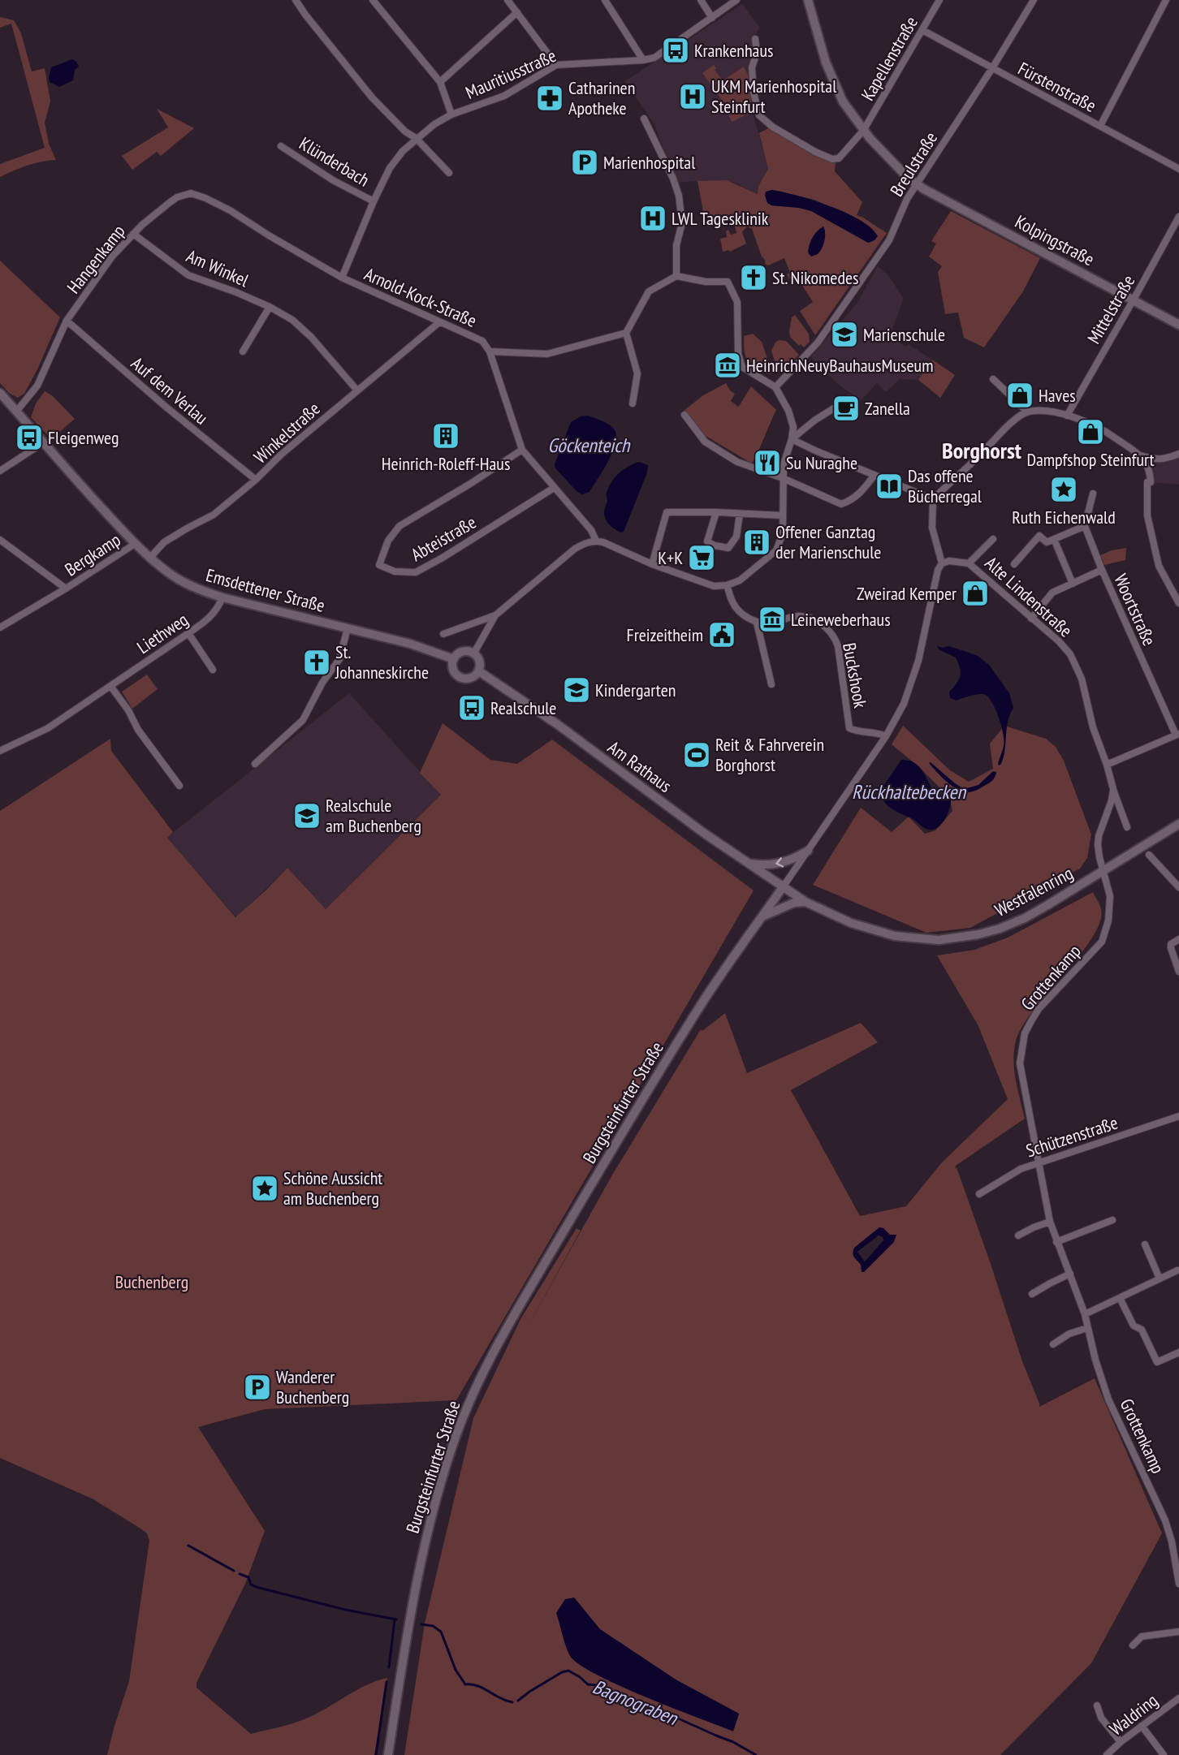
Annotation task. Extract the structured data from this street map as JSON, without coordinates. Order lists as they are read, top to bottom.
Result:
{
  "streets": {
    "main road": [
      "Kolpingstraße",
      "Emsdettener Straße",
      "Am Rathaus",
      "Westfalenring",
      "Burgsteinfurter Straße"
    ],
    "street": [
      "Kapellenstraße",
      "Mauritiusstraße",
      "Fürstenstraße",
      "Klünderbach",
      "Breulstraße",
      "Hangenkamp",
      "Am Winkel",
      "Arnold-Kock-Straße",
      "Mittelstraße",
      "Auf dem Verlau",
      "Winkelstraße",
      "Abteistraße",
      "Bergkamp",
      "Alte Lindenstraße",
      "Woortstraße",
      "Liethweg",
      "Buckshook",
      "Grottenkamp",
      "Schützenstraße",
      "Waldring"
    ]
  },
  "crossings": [
    ["Kapellenstraße", "Fürstenstraße"],
    ["Kapellenstraße", "Kolpingstraße"],
    ["Mauritiusstraße", "Klünderbach"],
    ["Mauritiusstraße", "Hangenkamp"],
    ["Mauritiusstraße", "Arnold-Kock-Straße"],
    ["Fürstenstraße", "Breulstraße"],
    ["Breulstraße", "Kolpingstraße"],
    ["Kolpingstraße", "Mittelstraße"],
    ["Hangenkamp", "Am Winkel"],
    ["Hangenkamp", "Arnold-Kock-Straße"],
    ["Hangenkamp", "Auf dem Verlau"],
    ["Hangenkamp", "Emsdettener Straße"],
    ["Am Winkel", "Winkelstraße"],
    ["Arnold-Kock-Straße", "Winkelstraße"],
    ["Auf dem Verlau", "Winkelstraße"],
    ["Winkelstraße", "Emsdettener Straße"],
    ["Bergkamp", "Emsdettener Straße"],
    ["Emsdettener Straße", "Liethweg"],
    ["Emsdettener Straße", "Am Rathaus"],
    ["Alte Lindenstraße", "Westfalenring"],
    ["Alte Lindenstraße", "Grottenkamp"],
    ["Alte Lindenstraße", "Burgsteinfurter Straße"],
    ["Buckshook", "Burgsteinfurter Straße"],
    ["Am Rathaus", "Westfalenring"],
    ["Am Rathaus", "Burgsteinfurter Straße"],
    ["Westfalenring", "Grottenkamp"],
    ["Westfalenring", "Burgsteinfurter Straße"],
    ["Grottenkamp", "Schützenstraße"]
  ],
  "districts": ["Borghorst"],
  "water": ["Göckenteich", "Rückhaltebecken", "Bagnograben"],
  "parks": ["Buchenberg"],
  "places": {
    "bus stop": ["Krankenhaus", "Fleigenweg", "Realschule"],
    "hospital": ["UKM Marienhospital Steinfurt", "LWL Tagesklinik"],
    "pharmacy": ["Catharinen Apotheke"],
    "parking": ["Marienhospital", "Wanderer Buchenberg"],
    "church": ["St. Nikomedes", "St. Johanneskirche"],
    "school or university": ["Marienschule", "Kindergarten", "Realschule am Buchenberg"],
    "museum": ["HeinrichNeuyBauhausMuseum", "Leineweberhaus"],
    "shop": ["Haves", "Dampfshop Steinfurt", "Zweirad Kemper"],
    "cafe": ["Zanella"],
    "building": ["Heinrich-Roleff-Haus", "Offener Ganztag der Marienschule"],
    "restaurant": ["Su Nuraghe"],
    "library": ["Das offene Bücherregal"],
    "place": ["Ruth Eichenwald", "Schöne Aussicht am Buchenberg"],
    "supermarket": ["K+K"],
    "public building": ["Freizeitheim"],
    "sports": ["Reit & Fahrverein Borghorst"]
  }
}
